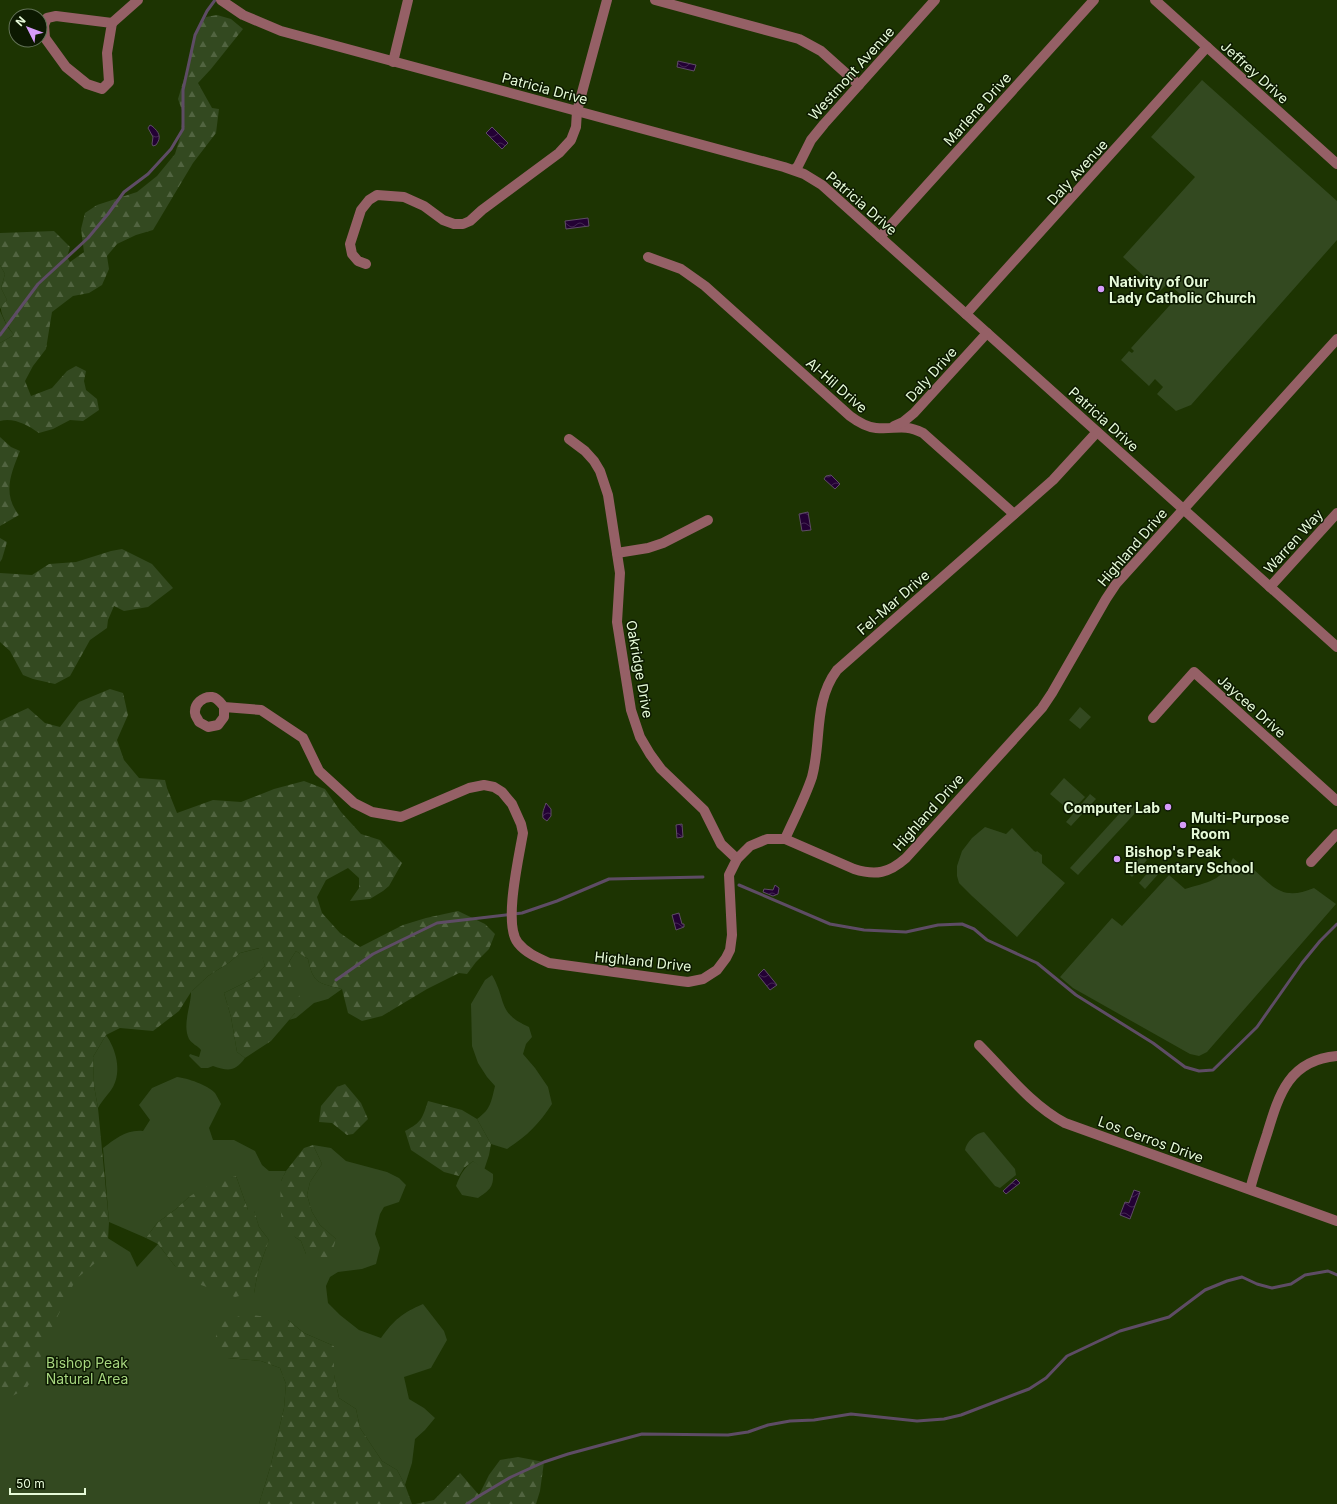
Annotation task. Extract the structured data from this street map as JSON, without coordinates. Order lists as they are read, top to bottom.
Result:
{
  "streets": {
    "street": [
      "Jeffrey Drive",
      "Westmont Avenue",
      "Patricia Drive",
      "Marlene Drive",
      "Daly Avenue",
      "Daly Drive",
      "Al-Hil Drive",
      "Warren Way",
      "Highland Drive",
      "Fel-Mar Drive",
      "Oakridge Drive",
      "Jaycee Drive",
      "Los Cerros Drive"
    ]
  },
  "crossings": [
    ["Jeffrey Drive", "Daly Avenue"],
    ["Westmont Avenue", "Patricia Drive"],
    ["Patricia Drive", "Marlene Drive"],
    ["Patricia Drive", "Daly Avenue"],
    ["Patricia Drive", "Daly Drive"],
    ["Patricia Drive", "Warren Way"],
    ["Patricia Drive", "Highland Drive"],
    ["Patricia Drive", "Fel-Mar Drive"],
    ["Daly Drive", "Al-Hil Drive"],
    ["Al-Hil Drive", "Fel-Mar Drive"],
    ["Highland Drive", "Fel-Mar Drive"],
    ["Highland Drive", "Oakridge Drive"]
  ],
  "parks": ["Bishop Peak Natural Area"],
  "places": [
    "Nativity of Our Lady Catholic Church",
    "Computer Lab",
    "Multi-Purpose Room",
    "Bishop's Peak Elementary School"
  ],
  "scale_bar": "50 m",
  "north": "top left"
}
